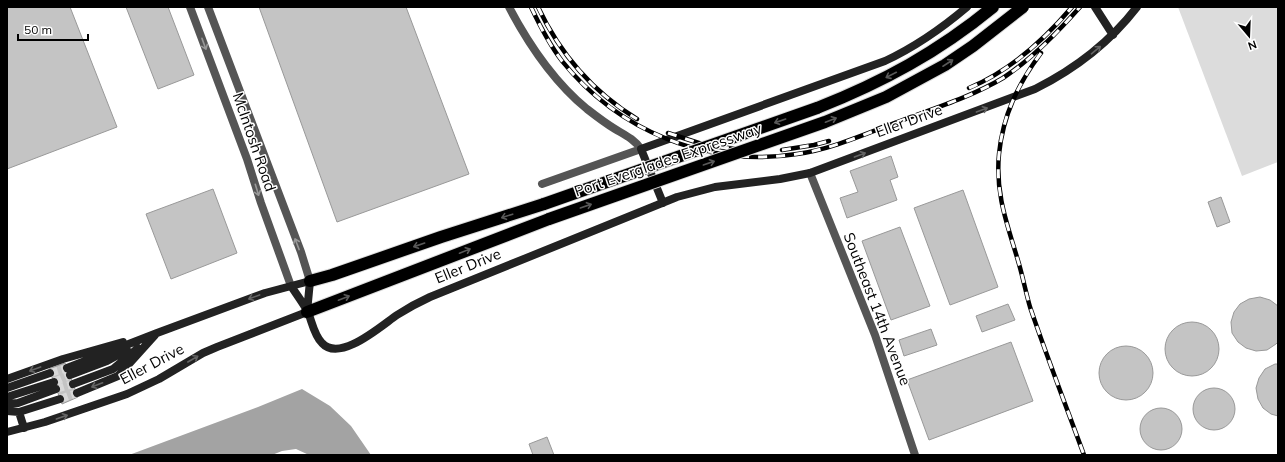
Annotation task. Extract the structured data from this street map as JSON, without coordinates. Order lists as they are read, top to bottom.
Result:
{
  "streets": {
    "highway": ["Port Everglades Expressway"],
    "street": ["Eller Drive", "McIntosh Road", "Southeast 14th Avenue"]
  },
  "crossings": [
    ["Eller Drive", "McIntosh Road"],
    ["Eller Drive", "Port Everglades Expressway"],
    ["Eller Drive", "Southeast 14th Avenue"],
    ["McIntosh Road", "Port Everglades Expressway"]
  ],
  "scale_bar": "50 m",
  "north": "bottom"
}
